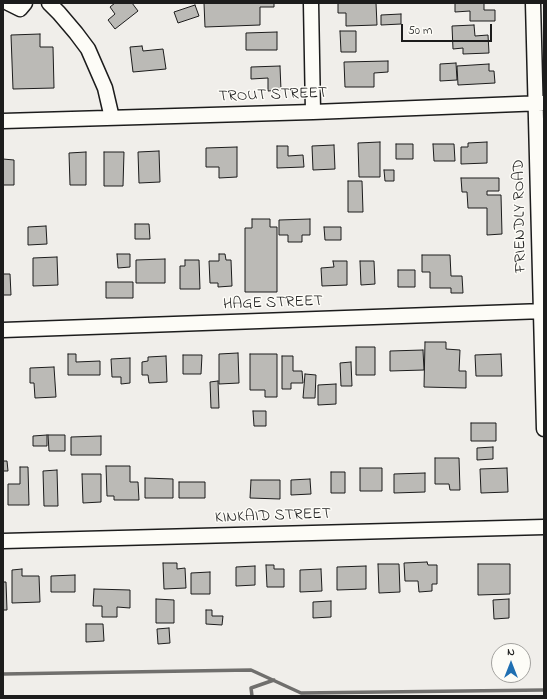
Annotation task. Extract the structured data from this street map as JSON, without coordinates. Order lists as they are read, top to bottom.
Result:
{
  "streets": {
    "street": [
      "TROUT STREET",
      "FRIENDLY ROAD",
      "HAGE STREET",
      "KINKAID STREET"
    ]
  },
  "crossings": [
    ["TROUT STREET", "FRIENDLY ROAD"],
    ["FRIENDLY ROAD", "HAGE STREET"]
  ],
  "scale_bar": "50 m",
  "north": "top"
}
